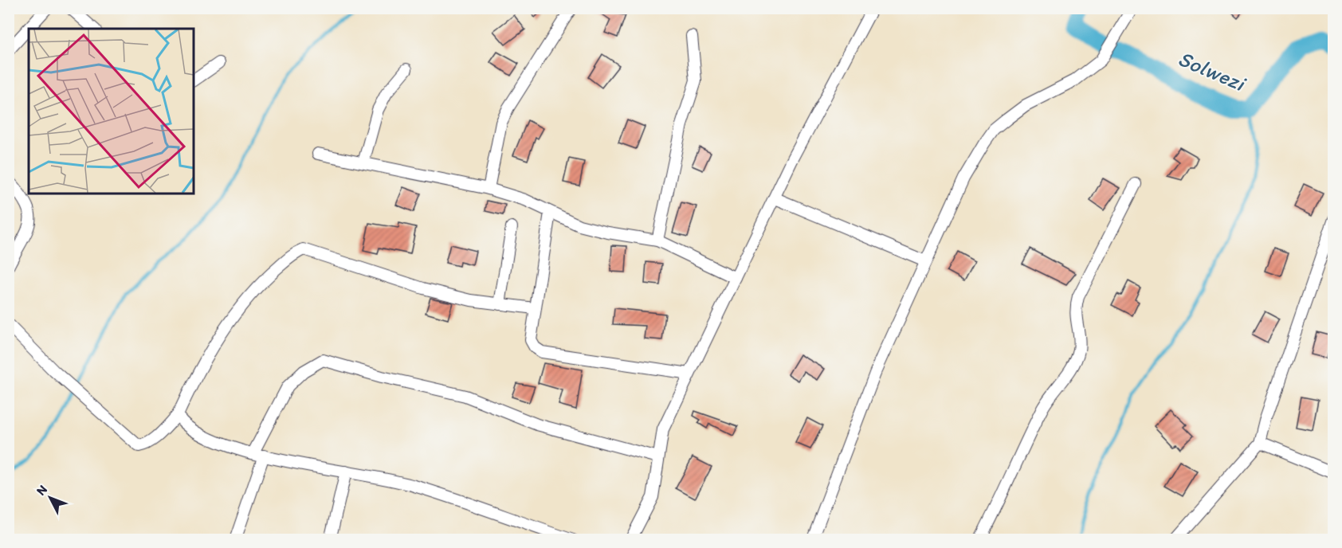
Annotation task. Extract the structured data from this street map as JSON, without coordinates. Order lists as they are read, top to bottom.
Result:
{
  "water": ["Solwezi"],
  "north": "top left"
}
